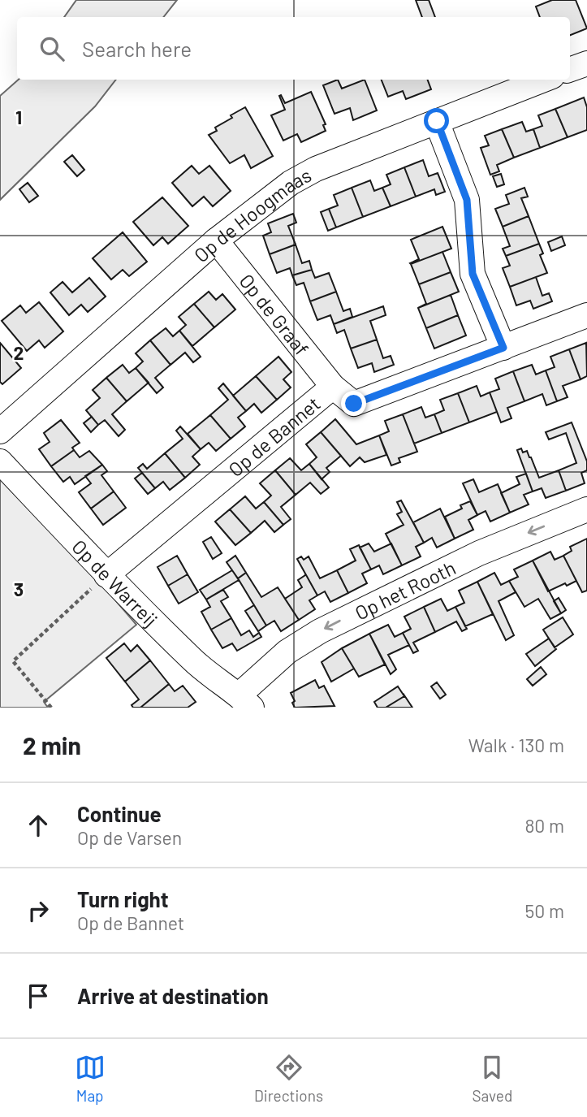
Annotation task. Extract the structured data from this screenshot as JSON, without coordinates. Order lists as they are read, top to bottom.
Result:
{
  "streets": {
    "street": [
      "Op de Hoogmaas",
      "Op de Graaf",
      "Op de Bannet",
      "Op de Warreij",
      "Op het Rooth"
    ]
  },
  "crossings": [
    ["Op de Hoogmaas", "Op de Graaf"],
    ["Op de Graaf", "Op de Bannet"],
    ["Op de Bannet", "Op de Warreij"],
    ["Op de Warreij", "Op het Rooth"]
  ],
  "one_way": ["Op het Rooth"],
  "page": {
    "search": "Search here",
    "heading": ["2 min", "Walk · 130 m"],
    "list": [
      ["Continue", "Op de Varsen", "80 m"],
      ["Turn right", "Op de Bannet", "50 m"],
      "Arrive at destination"
    ],
    "nav": ["Map", "Directions", "Saved"]
  },
  "grid": {
    "rows": ["1", "2", "3"]
  }
}
